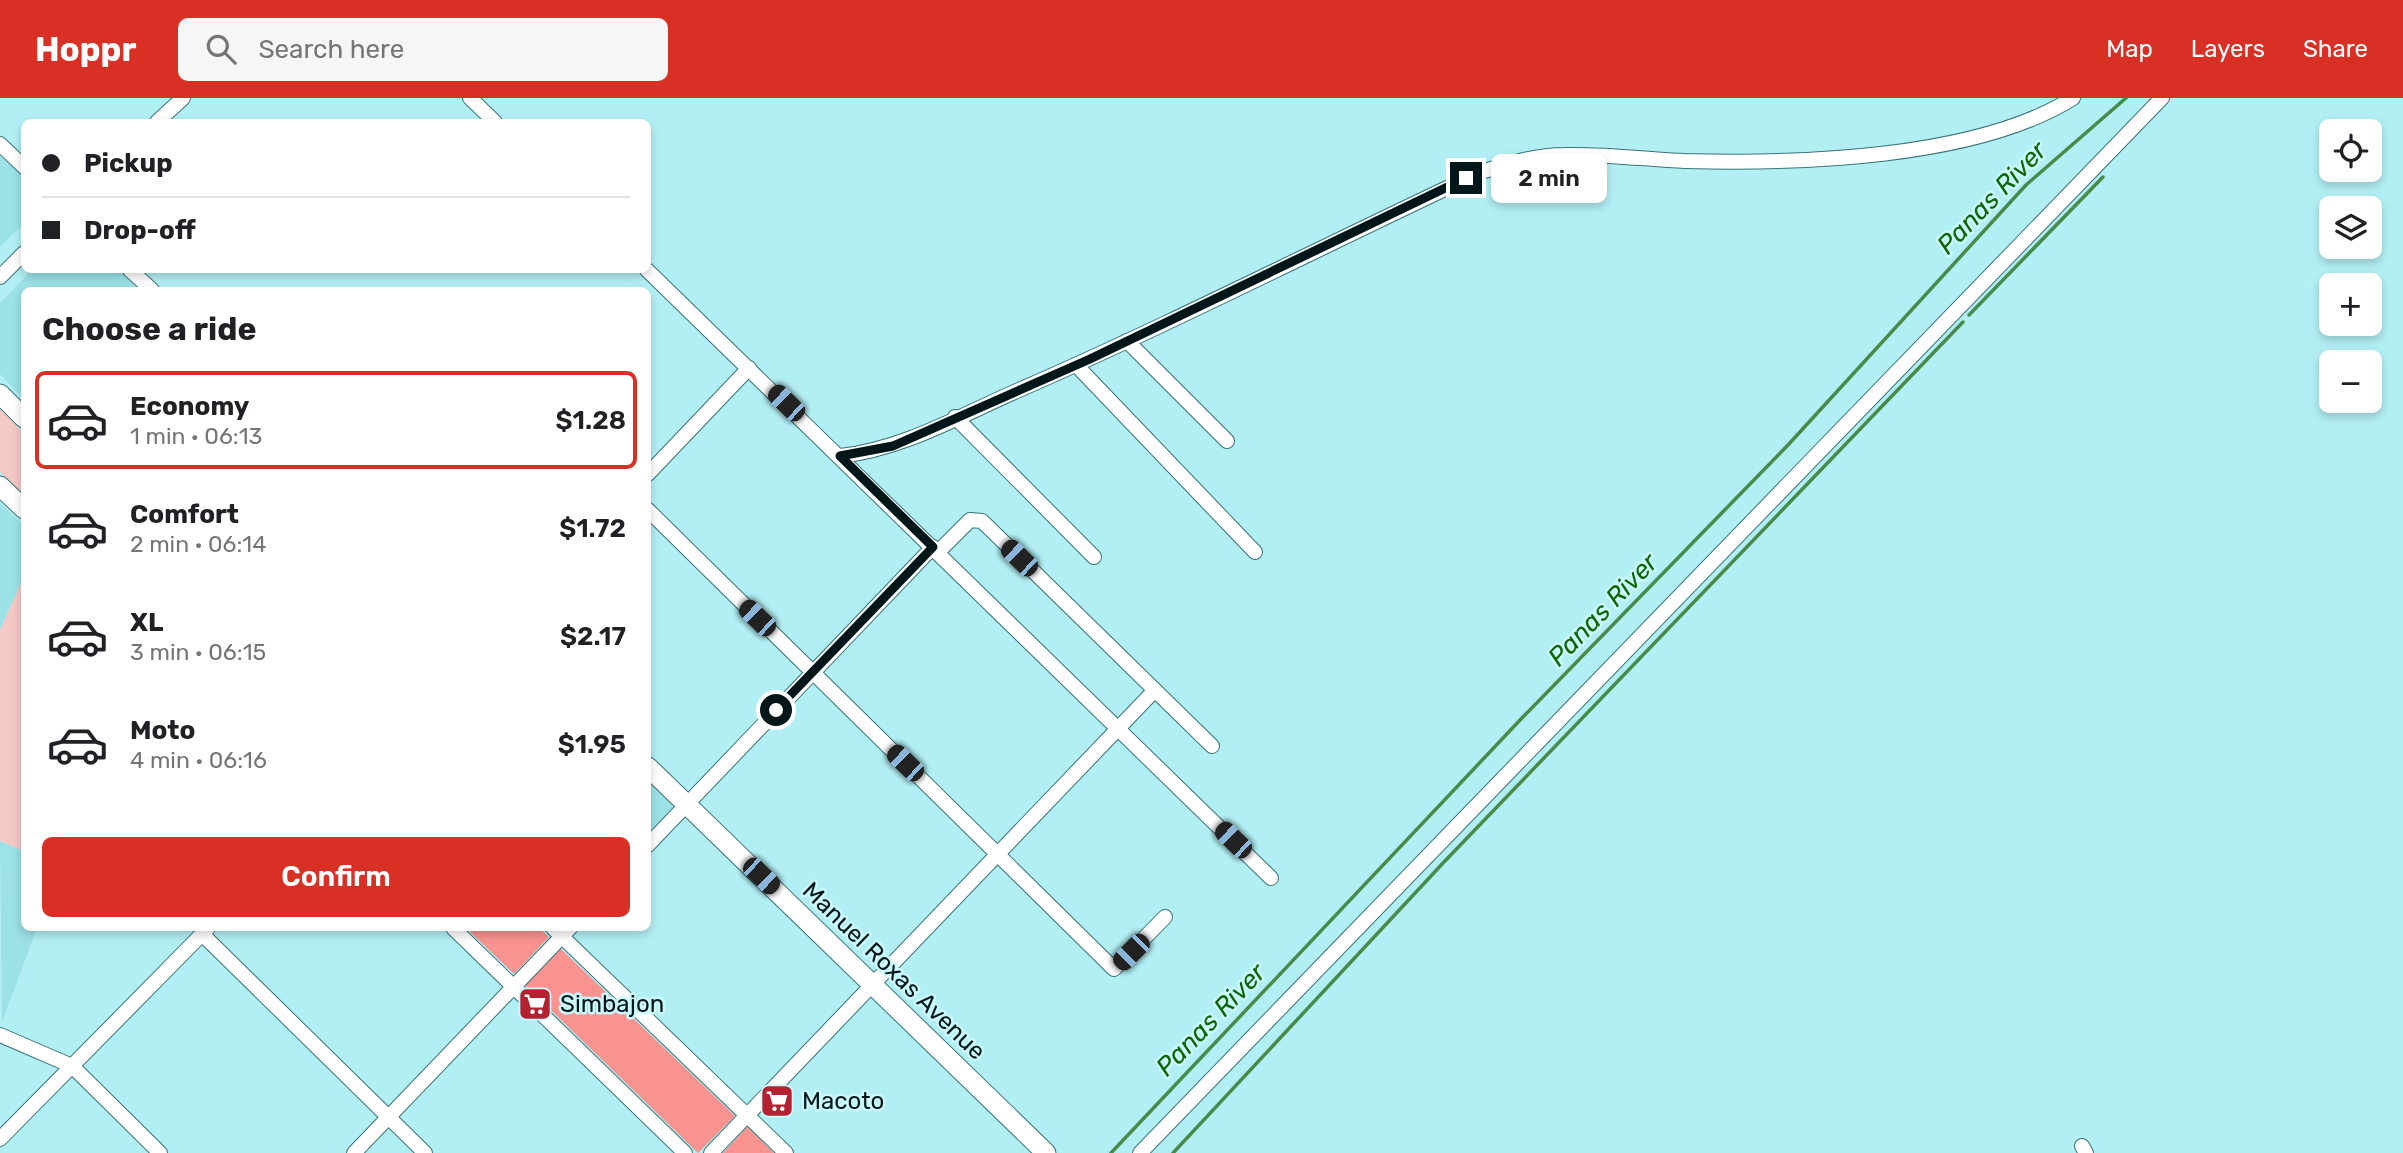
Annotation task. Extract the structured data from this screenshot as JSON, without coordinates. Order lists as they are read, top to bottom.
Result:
{
  "streets": {
    "main road": ["Manuel Roxas Avenue"]
  },
  "water": ["Panas River"],
  "places": {
    "supermarket": ["Simbajon", "Macoto"]
  },
  "page": {
    "header": "Hoppr",
    "search": "Search here",
    "nav": ["Map", "Layers", "Share"],
    "map_buttons": ["+", "−"],
    "banner": ["Pickup", "Drop-off"],
    "bubble": "2 min",
    "heading": "Choose a ride",
    "list": [
      {
        "name": "Economy",
        "note": "1 min · 06:13",
        "value": "$1.28"
      },
      {
        "name": "Comfort",
        "note": "2 min · 06:14",
        "value": "$1.72"
      },
      {
        "name": "XL",
        "note": "3 min · 06:15",
        "value": "$2.17"
      },
      {
        "name": "Moto",
        "note": "4 min · 06:16",
        "value": "$1.95"
      }
    ],
    "buttons": "Confirm"
  }
}
